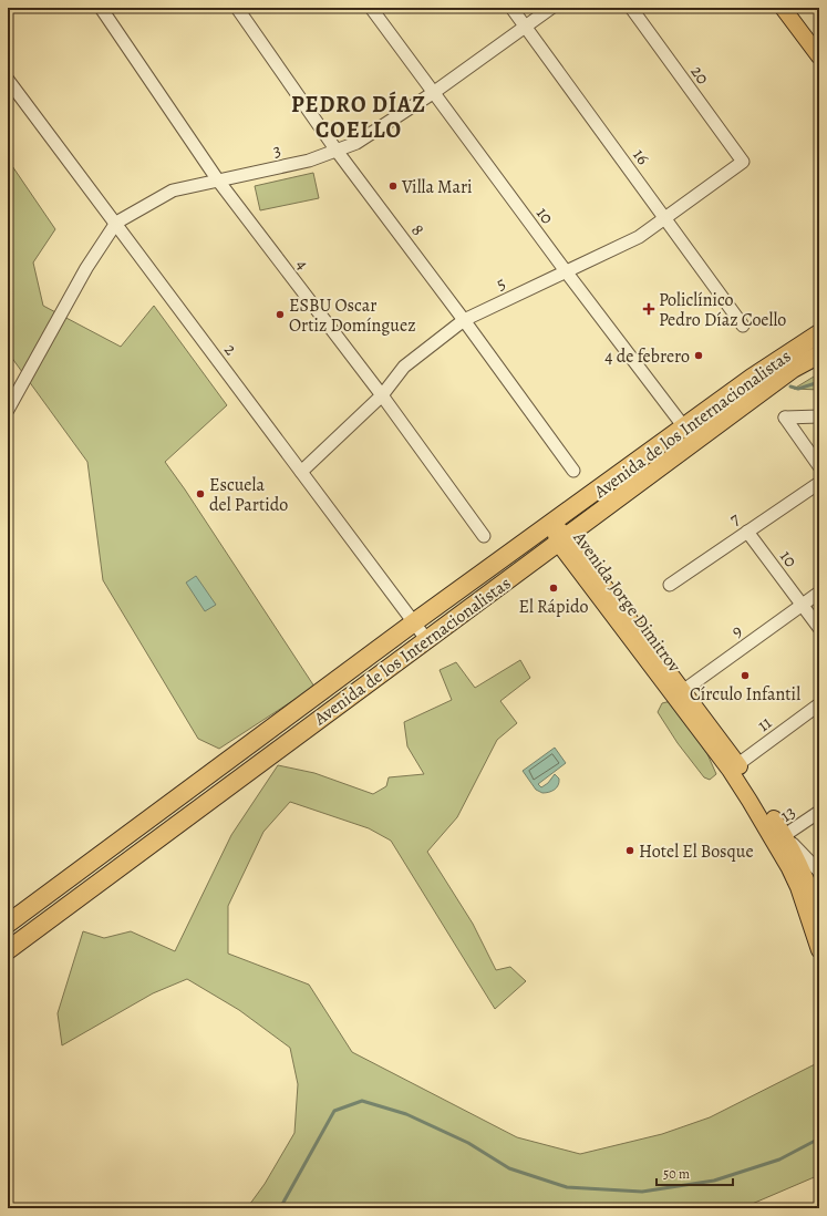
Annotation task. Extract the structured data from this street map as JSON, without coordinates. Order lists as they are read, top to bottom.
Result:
{
  "streets": {
    "highway": ["Avenida de los Internacionalistas"],
    "main road": ["Avenida Jorge Dimitrov"],
    "street": [
      "20",
      "3",
      "16",
      "10",
      "8",
      "4",
      "5",
      "2",
      "7",
      "9",
      "11",
      "13"
    ]
  },
  "crossings": [
    ["20", "5"],
    ["3", "16"],
    ["3", "10"],
    ["3", "8"],
    ["3", "4"],
    ["3", "2"],
    ["16", "5"],
    ["10", "5"],
    ["10", "Avenida de los Internacionalistas"],
    ["10", "7"],
    ["10", "9"],
    ["8", "5"],
    ["4", "5"],
    ["5", "2"],
    ["2", "Avenida de los Internacionalistas"],
    ["Avenida de los Internacionalistas", "Avenida Jorge Dimitrov"],
    ["Avenida Jorge Dimitrov", "9"],
    ["Avenida Jorge Dimitrov", "11"],
    ["Avenida Jorge Dimitrov", "13"]
  ],
  "districts": ["PEDRO DÍAZ COELLO"],
  "places": {
    "other": [
      "Villa Mari",
      "ESBU Oscar Ortiz Domínguez",
      "4 de febrero",
      "Escuela del Partido",
      "El Rápido",
      "Círculo Infantil",
      "Hotel El Bosque"
    ],
    "health": ["Policlínico Pedro Díaz Coello"]
  },
  "scale_bar": "50 m"
}
